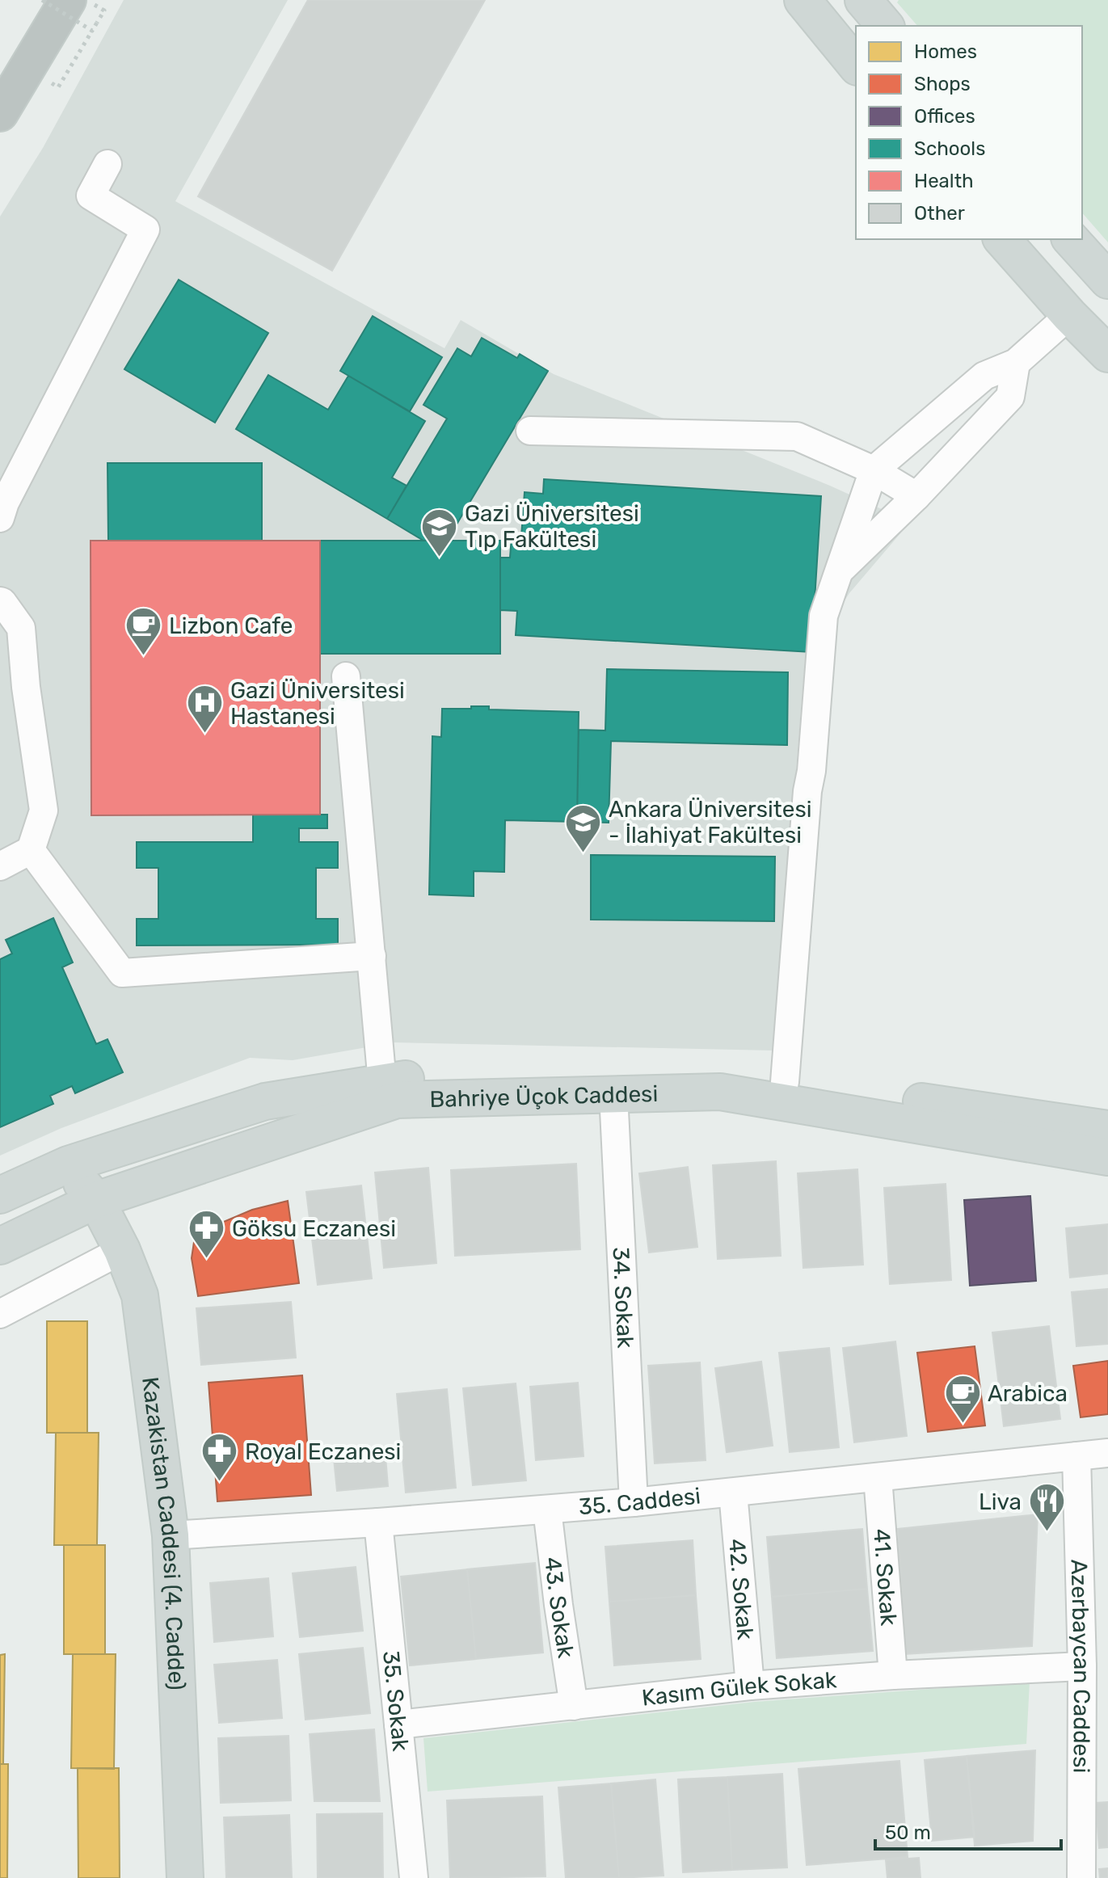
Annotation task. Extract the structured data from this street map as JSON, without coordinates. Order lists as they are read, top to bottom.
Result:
{
  "streets": {
    "main road": ["Bahriye Üçok Caddesi", "Kazakistan Caddesi (4. Cadde)"],
    "street": [
      "34. Sokak",
      "35. Caddesi",
      "41. Sokak",
      "42. Sokak",
      "43. Sokak",
      "Azerbaycan Caddesi",
      "Kasım Gülek Sokak",
      "35. Sokak"
    ]
  },
  "crossings": [
    ["Bahriye Üçok Caddesi", "34. Sokak"],
    ["Bahriye Üçok Caddesi", "Kazakistan Caddesi (4. Cadde)"],
    ["34. Sokak", "35. Caddesi"],
    ["35. Caddesi", "Kazakistan Caddesi (4. Cadde)"],
    ["35. Caddesi", "41. Sokak"],
    ["35. Caddesi", "42. Sokak"],
    ["35. Caddesi", "43. Sokak"],
    ["35. Caddesi", "Azerbaycan Caddesi"],
    ["35. Caddesi", "35. Sokak"],
    ["41. Sokak", "Kasım Gülek Sokak"],
    ["42. Sokak", "Kasım Gülek Sokak"],
    ["43. Sokak", "Kasım Gülek Sokak"],
    ["Azerbaycan Caddesi", "Kasım Gülek Sokak"],
    ["Kasım Gülek Sokak", "35. Sokak"]
  ],
  "places": {
    "school or university": ["Gazi Üniversitesi Tıp Fakültesi", "Ankara Üniversitesi - İlahiyat Fakültesi"],
    "cafe": ["Lizbon Cafe", "Arabica"],
    "hospital": ["Gazi Üniversitesi Hastanesi"],
    "pharmacy": ["Göksu Eczanesi", "Royal Eczanesi"],
    "restaurant": ["Liva"]
  },
  "legend": [
    "Homes",
    "Shops",
    "Offices",
    "Schools",
    "Health",
    "Other"
  ],
  "scale_bar": "50 m"
}
